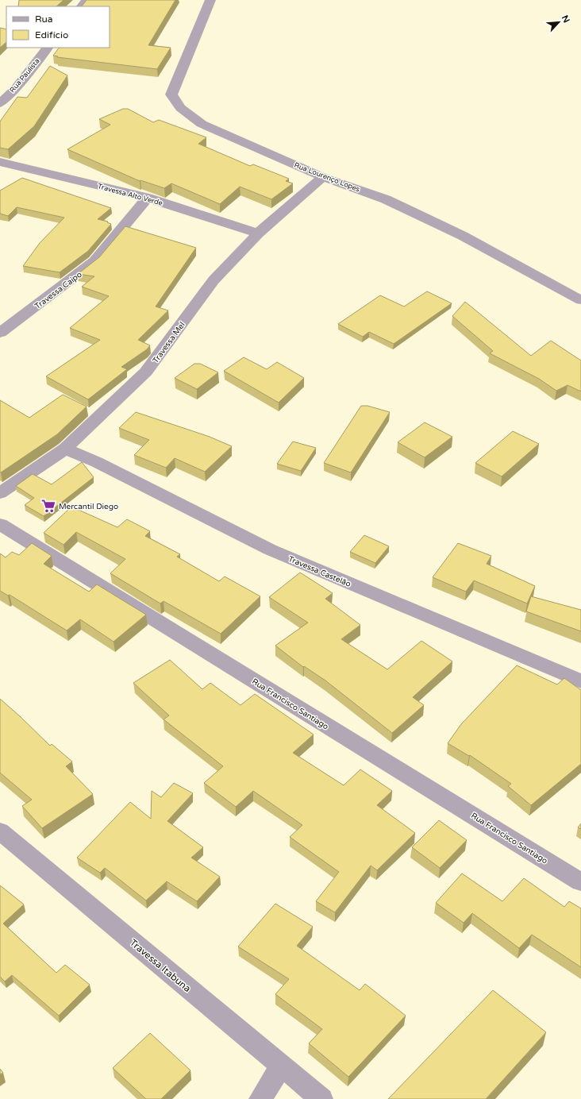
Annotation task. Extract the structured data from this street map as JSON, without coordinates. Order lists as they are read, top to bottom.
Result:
{
  "streets": {
    "street": [
      "Rua Paulista",
      "Rua Lourenço Lopes",
      "Travessa Alto Verde",
      "Travessa Caipo",
      "Travessa Mel",
      "Travessa Castelão",
      "Rua Francisco Santiago",
      "Travessa Itabuna"
    ]
  },
  "crossings": [
    ["Rua Lourenço Lopes", "Travessa Mel"],
    ["Travessa Alto Verde", "Travessa Caipo"],
    ["Travessa Alto Verde", "Travessa Mel"],
    ["Travessa Mel", "Travessa Castelão"]
  ],
  "places": {
    "supermarket": ["Mercantil Diego"]
  },
  "legend": ["Rua", "Edifício"],
  "north": "top right"
}
